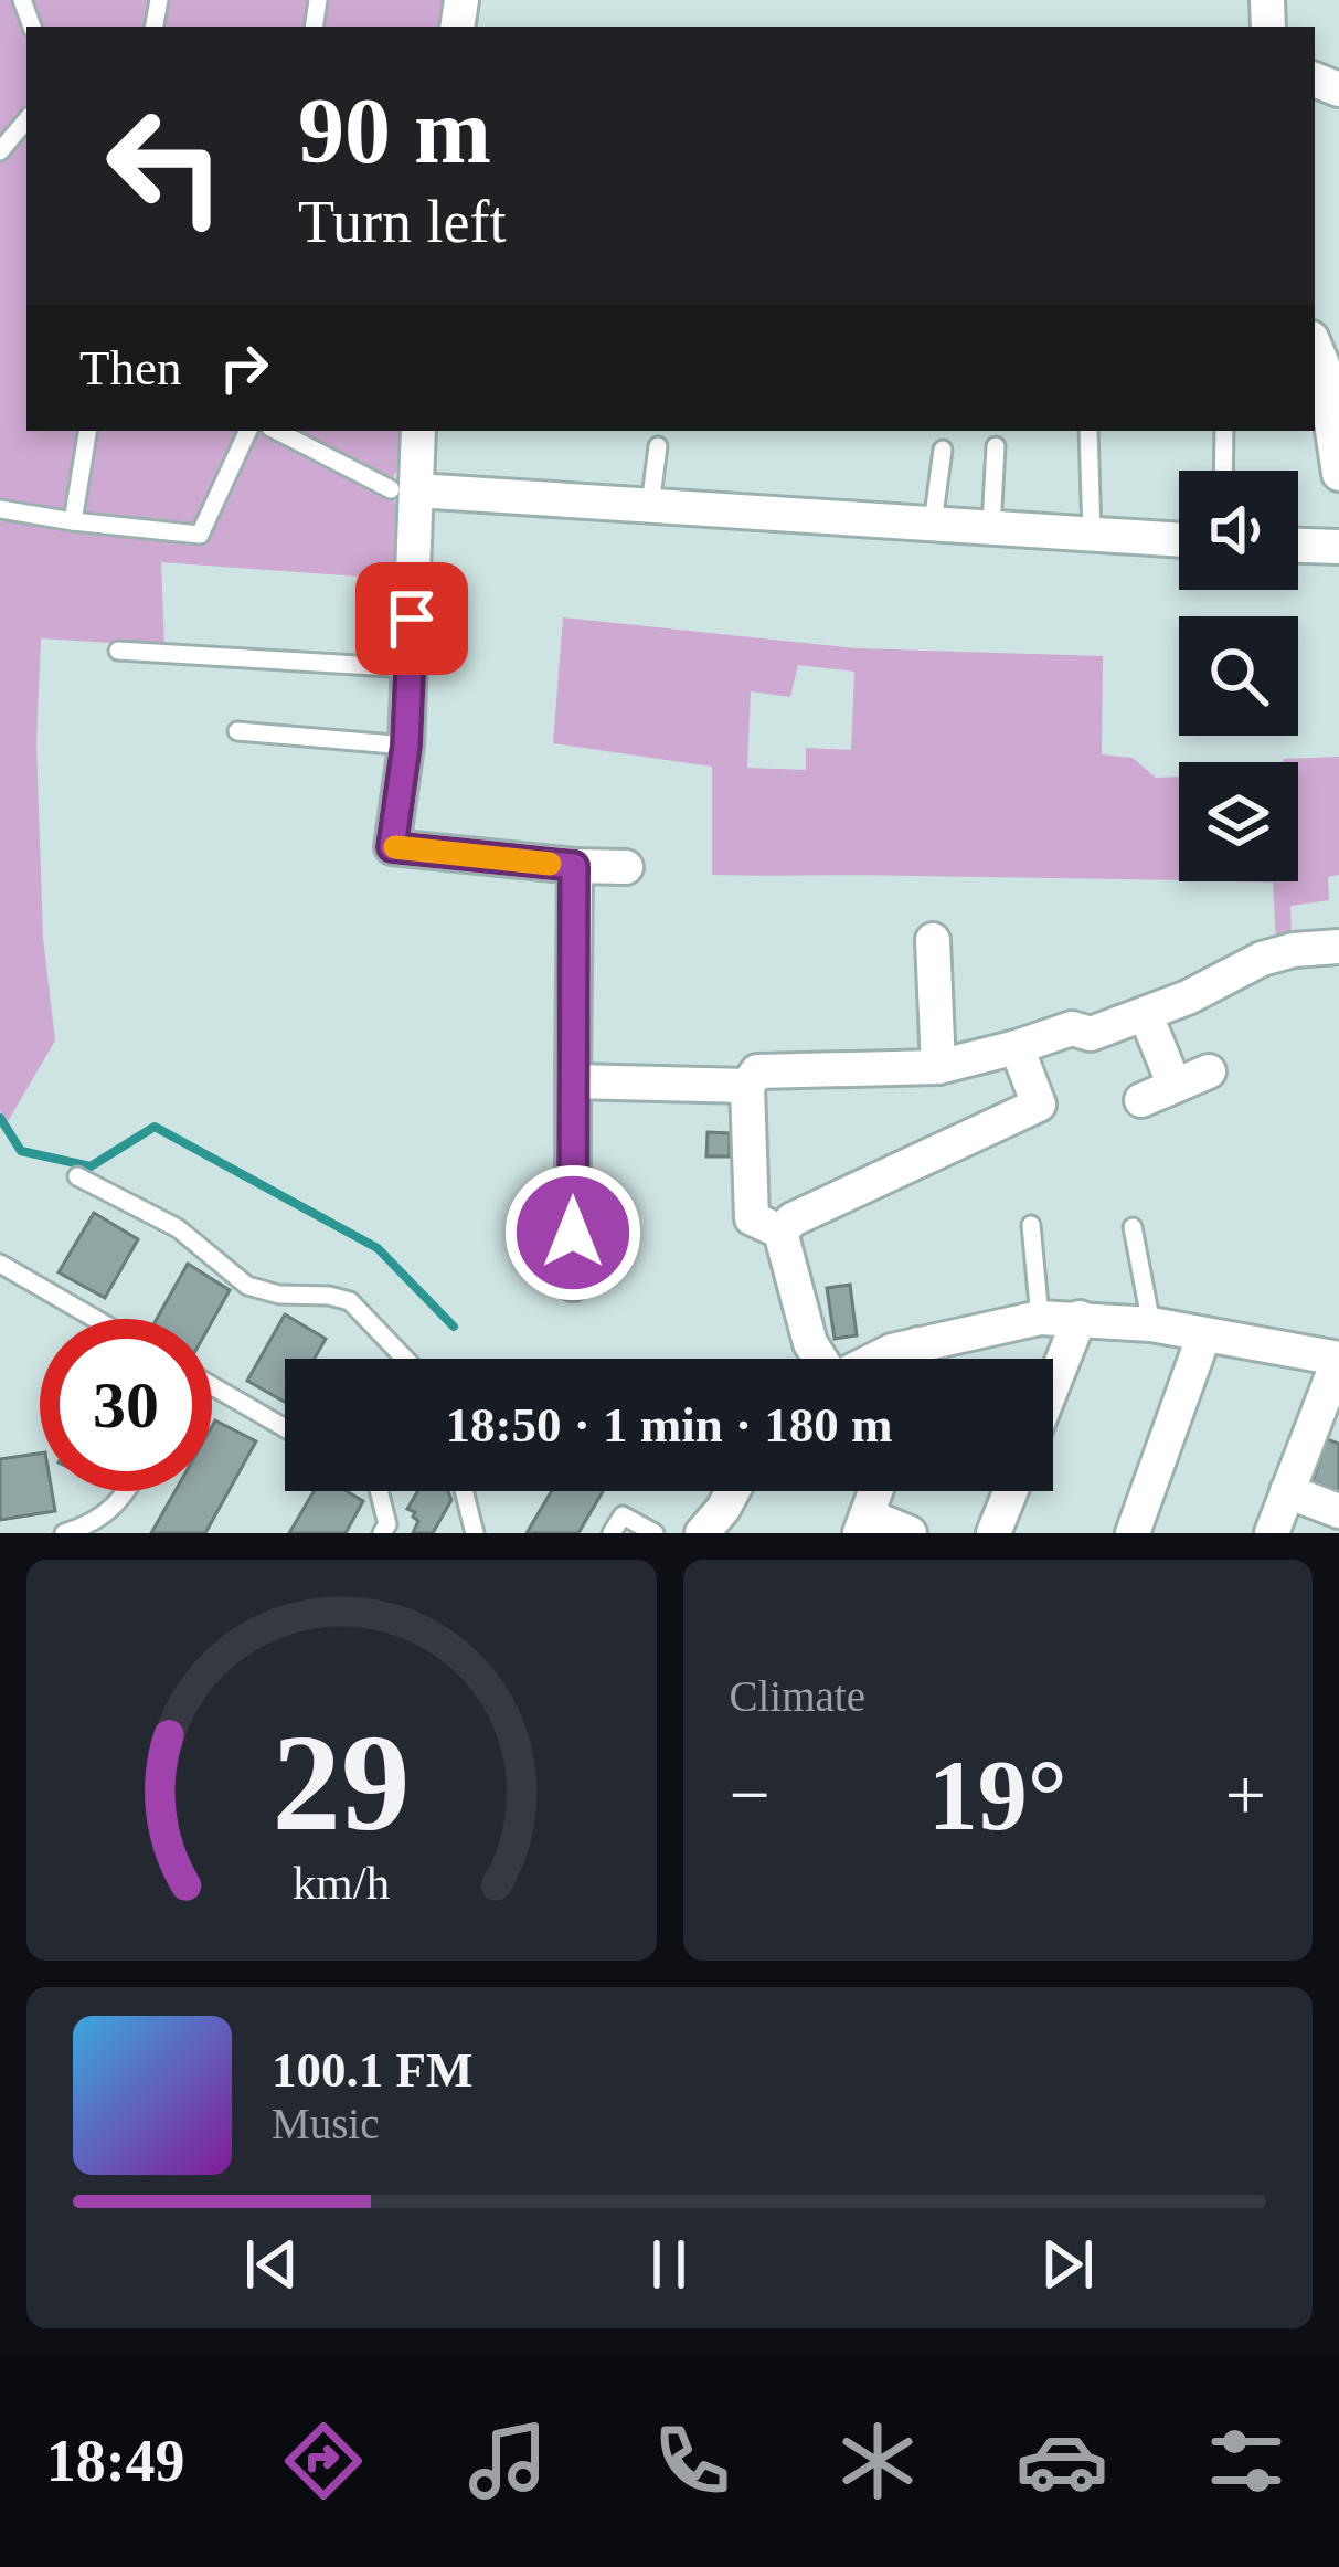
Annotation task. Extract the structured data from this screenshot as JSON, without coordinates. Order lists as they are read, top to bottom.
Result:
{
  "page": {
    "turn": ["90 m", "Turn left"],
    "then": "Then",
    "limit": "30",
    "trip": "18:50 · 1 min · 180 m",
    "tile": "Climate",
    "heat": ["−", "19°", "+"],
    "song": ["100.1 FM", "Music"],
    "tabs": "18:49",
    "gauge": ["29", "km/h"]
  }
}
